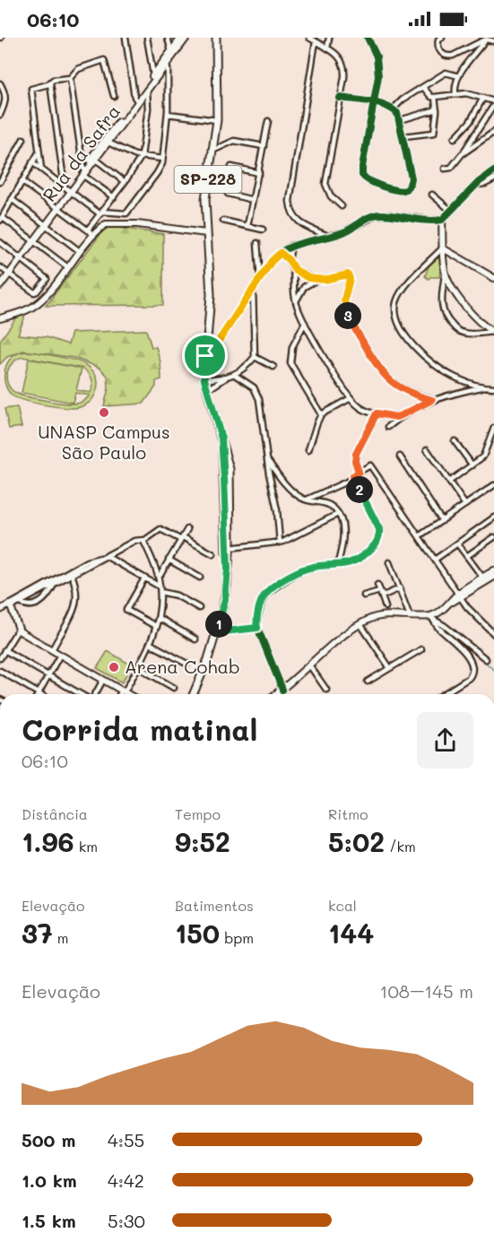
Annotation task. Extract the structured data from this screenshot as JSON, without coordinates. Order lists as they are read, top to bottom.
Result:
{
  "streets": {
    "main road": ["SP-228"],
    "street": ["Rua da Safra"]
  },
  "places": ["UNASP Campus São Paulo", "Arena Cohab"],
  "page": {
    "status": "06:10",
    "pins": ["3", "2", "1"],
    "heading": ["Corrida matinal", "06:10"],
    "stats": [
      ["Distância", "1.96 km"],
      ["Tempo", "9:52"],
      ["Ritmo", "5:02 /km"],
      ["Elevação", "37 m"],
      ["Batimentos", "150 bpm"],
      ["kcal", "144"]
    ],
    "chart": ["Elevação", "108–145 m"],
    "list": [
      {
        "name": "500 m",
        "note": "4:55"
      },
      {
        "name": "1.0 km",
        "note": "4:42"
      },
      {
        "name": "1.5 km",
        "note": "5:30"
      }
    ]
  }
}
